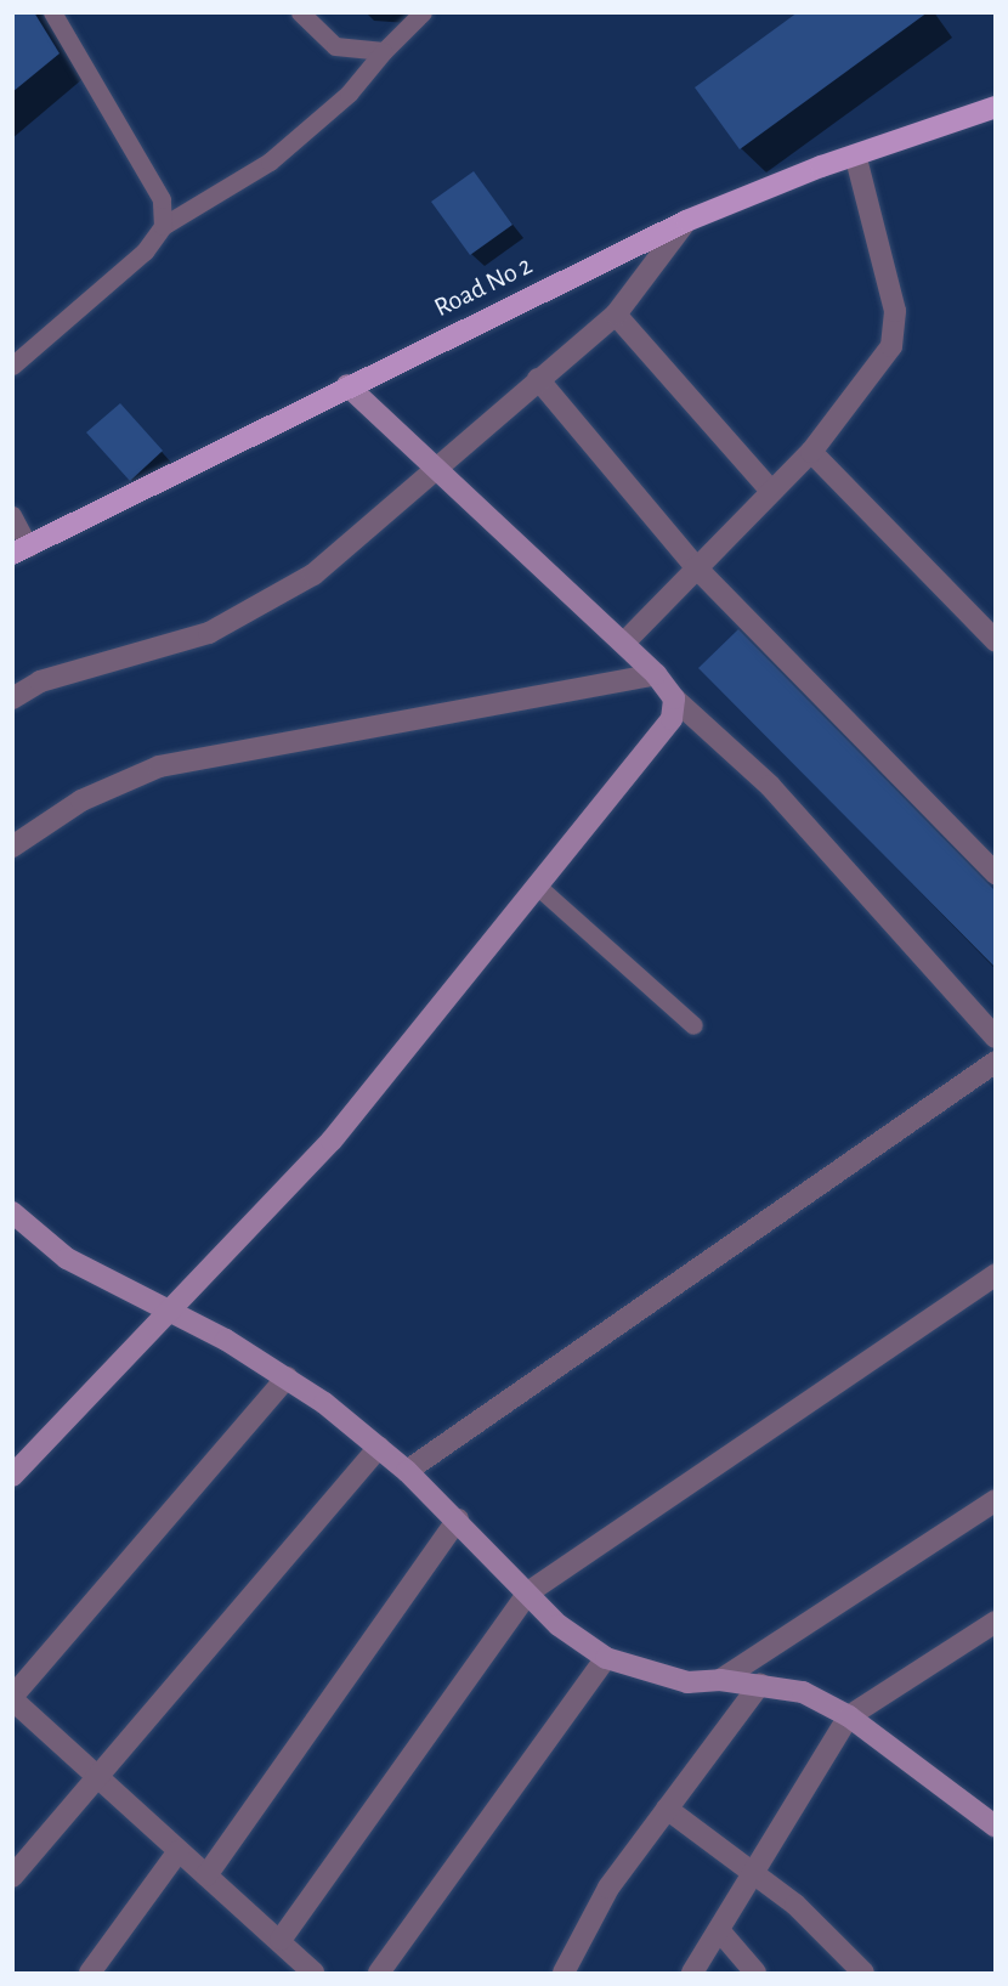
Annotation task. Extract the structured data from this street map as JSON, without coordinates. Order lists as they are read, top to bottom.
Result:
{
  "streets": {
    "main road": ["Road No 2"]
  }
}
